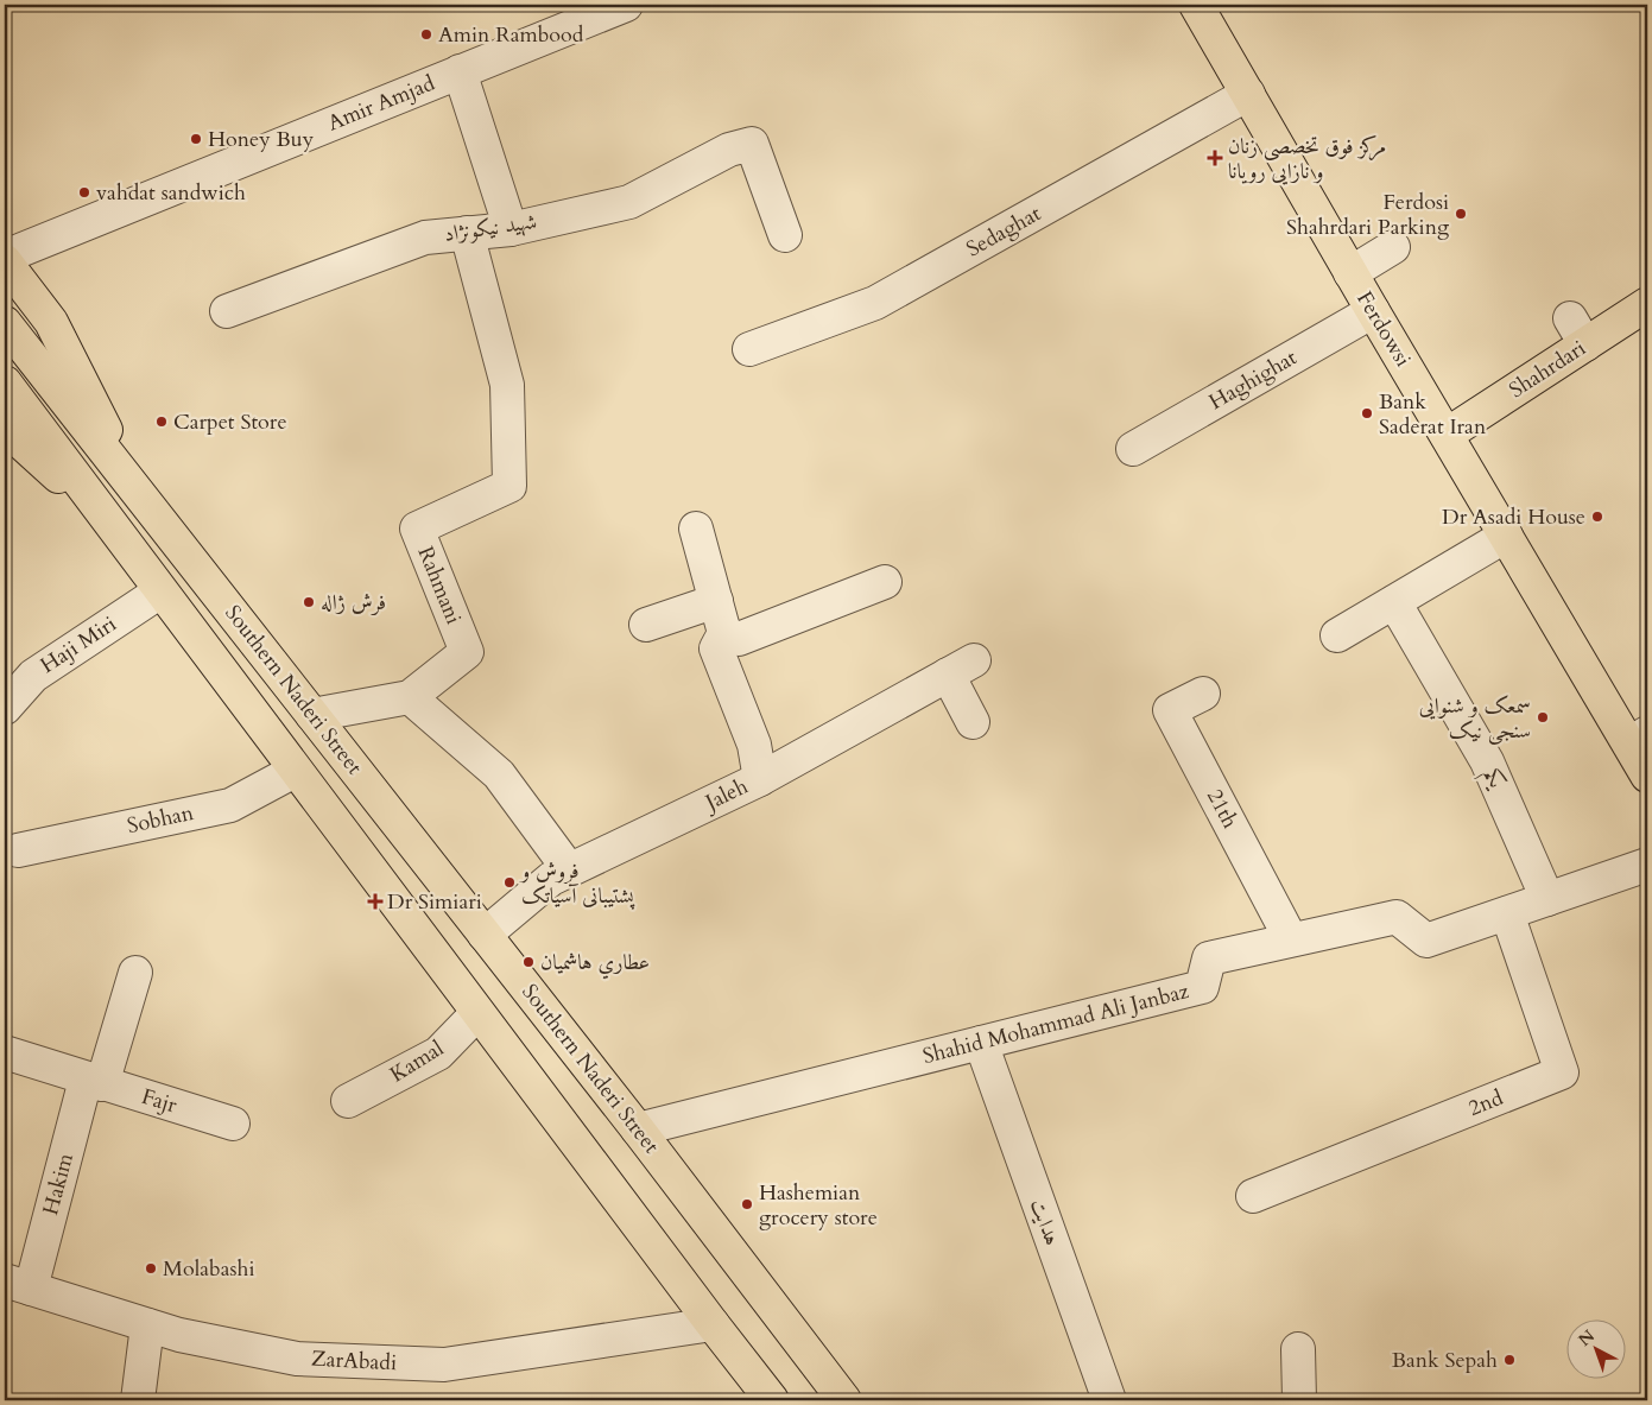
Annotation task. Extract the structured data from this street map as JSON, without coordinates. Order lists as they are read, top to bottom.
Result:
{
  "streets": {
    "main road": ["Ferdowsi", "Shahrdari", "Southern Naderi Street"],
    "street": [
      "Amir Amjad",
      "شهید نیکونژاد",
      "Sedaghat",
      "Haghighat",
      "Rahmani",
      "Haji Miri",
      "یکم",
      "Jaleh",
      "21th",
      "Sobhan",
      "Shahid Mohammad Ali Janbaz",
      "Kamal",
      "Fajr",
      "2nd",
      "Hakim",
      "هدایت",
      "ZarAbadi"
    ]
  },
  "crossings": [
    ["شهید نیکونژاد", "Rahmani"],
    ["Sedaghat", "Ferdowsi"],
    ["Ferdowsi", "Shahrdari"],
    ["Ferdowsi", "Haghighat"],
    ["Rahmani", "Southern Naderi Street"],
    ["Southern Naderi Street", "Jaleh"],
    ["Southern Naderi Street", "Shahid Mohammad Ali Janbaz"],
    ["یکم", "Shahid Mohammad Ali Janbaz"],
    ["21th", "Shahid Mohammad Ali Janbaz"],
    ["Shahid Mohammad Ali Janbaz", "2nd"],
    ["Shahid Mohammad Ali Janbaz", "هدایت"],
    ["Fajr", "Hakim"],
    ["Hakim", "ZarAbadi"]
  ],
  "places": {
    "other": [
      "Amin Rambood",
      "Honey Buy",
      "vahdat sandwich",
      "Ferdosi Shahrdari Parking",
      "Bank Saderat Iran",
      "Carpet Store",
      "Dr Asadi House",
      "فرش ژاله",
      "سمعک و شنوایی سنجی نیک",
      "فروش و پشتیبانی آسیاتک",
      "عطاري هاشميان",
      "Hashemian grocery store",
      "Molabashi",
      "Bank Sepah"
    ],
    "health": ["مرکز فوق تخصصی زنان و نازایی رویانا", "Dr Simiari"]
  },
  "north": "top left"
}
